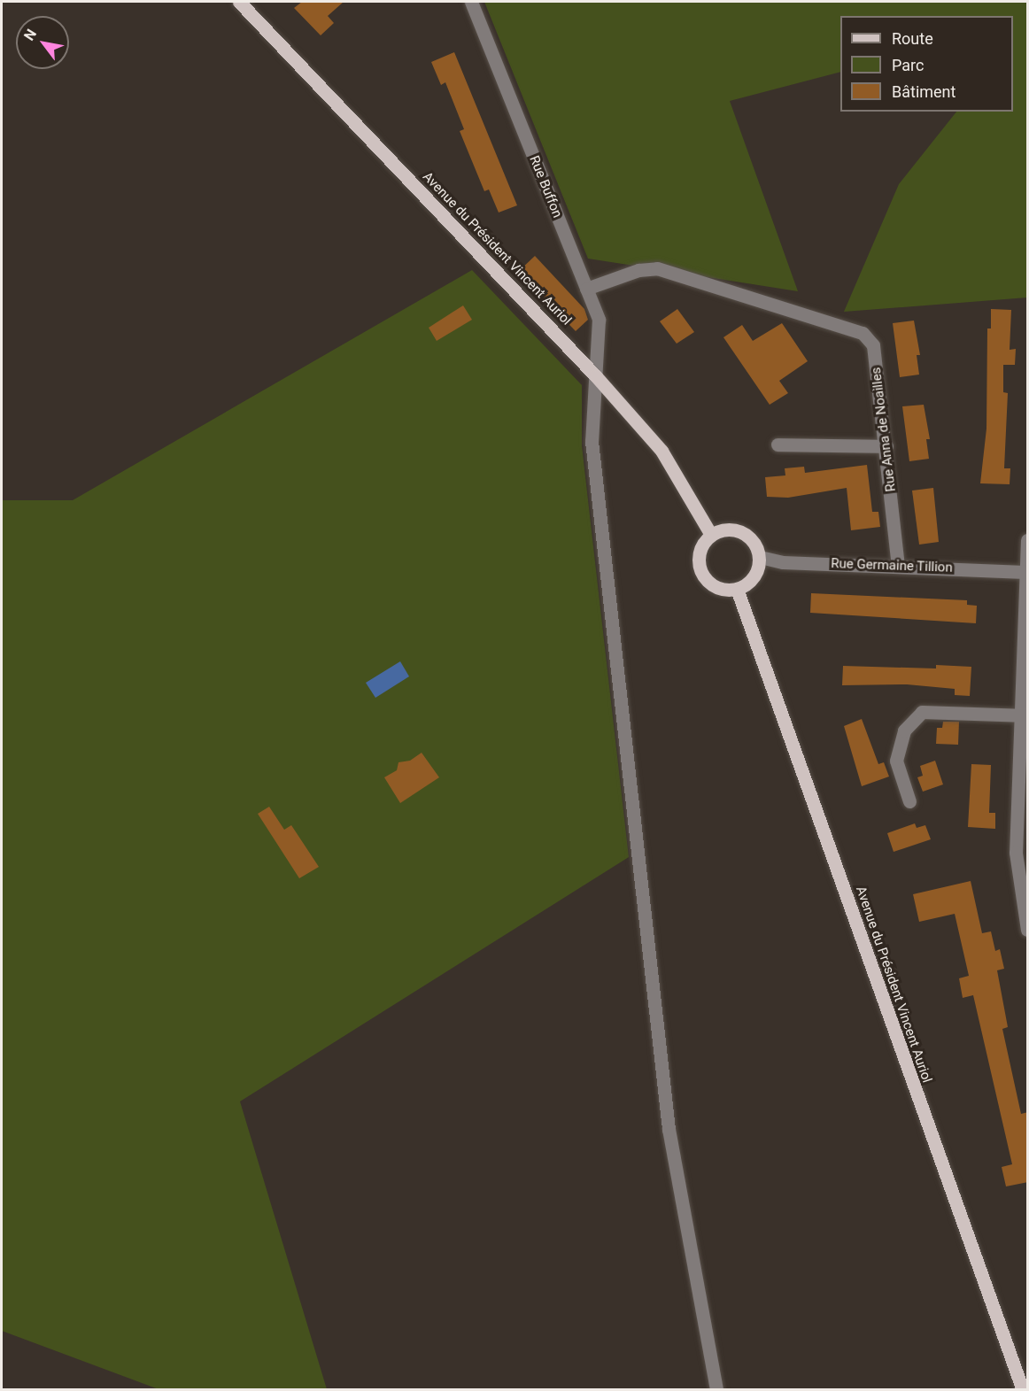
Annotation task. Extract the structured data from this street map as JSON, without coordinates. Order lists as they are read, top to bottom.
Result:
{
  "streets": {
    "main road": ["Avenue du Président Vincent Auriol"],
    "street": ["Rue Buffon", "Rue Anna de Noailles", "Rue Germaine Tillion"]
  },
  "crossings": [
    ["Rue Buffon", "Avenue du Président Vincent Auriol"],
    ["Rue Buffon", "Rue Anna de Noailles"],
    ["Avenue du Président Vincent Auriol", "Rue Germaine Tillion"],
    ["Rue Anna de Noailles", "Rue Germaine Tillion"]
  ],
  "legend": ["Route", "Parc", "Bâtiment"],
  "north": "top left"
}
